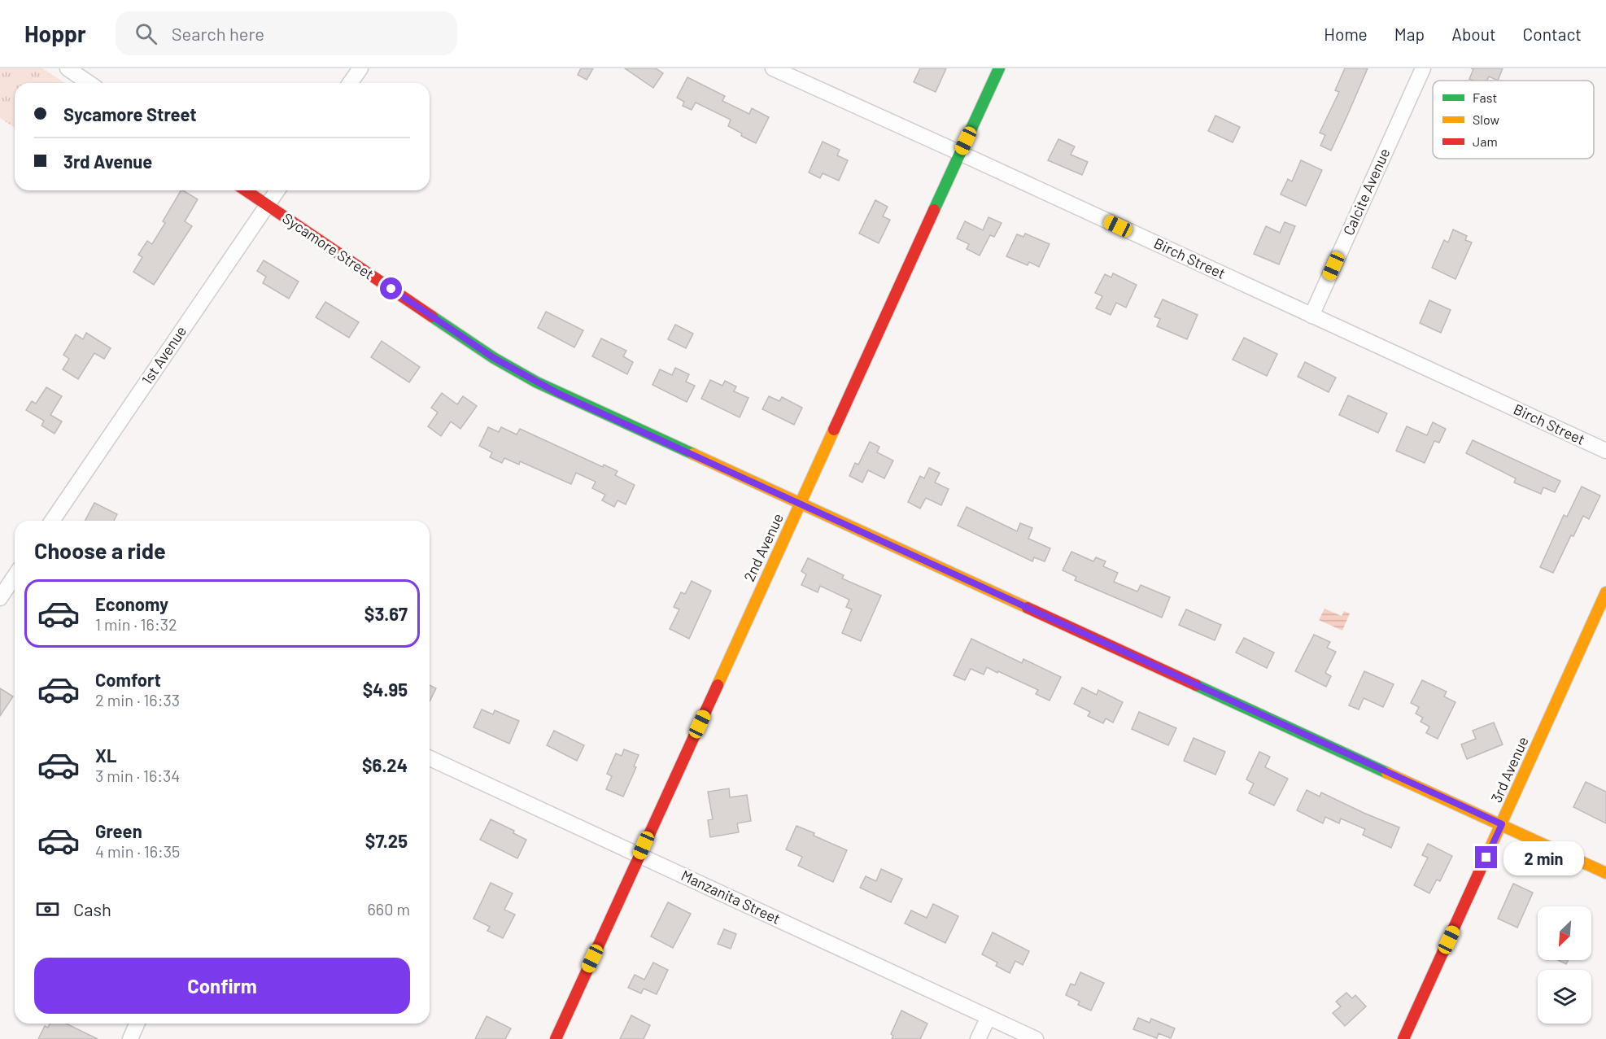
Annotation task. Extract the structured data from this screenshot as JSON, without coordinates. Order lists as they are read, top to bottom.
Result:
{
  "streets": {
    "street": [
      "Calcite Avenue",
      "Sycamore Street",
      "Birch Street",
      "1st Avenue",
      "2nd Avenue",
      "3rd Avenue",
      "Manzanita Street"
    ]
  },
  "crossings": [
    ["Calcite Avenue", "Birch Street"],
    ["Sycamore Street", "1st Avenue"],
    ["Sycamore Street", "2nd Avenue"],
    ["Sycamore Street", "3rd Avenue"],
    ["Birch Street", "2nd Avenue"],
    ["2nd Avenue", "Manzanita Street"]
  ],
  "legend": ["Fast", "Slow", "Jam"],
  "north": "bottom left",
  "page": {
    "header": "Hoppr",
    "search": "Search here",
    "nav": [
      "Home",
      "Map",
      "About",
      "Contact"
    ],
    "banner": ["Sycamore Street", "3rd Avenue"],
    "heading": "Choose a ride",
    "list": [
      {
        "name": "Economy",
        "note": "1 min · 16:32",
        "value": "$3.67"
      },
      {
        "name": "Comfort",
        "note": "2 min · 16:33",
        "value": "$4.95"
      },
      {
        "name": "XL",
        "note": "3 min · 16:34",
        "value": "$6.24"
      },
      {
        "name": "Green",
        "note": "4 min · 16:35",
        "value": "$7.25"
      }
    ],
    "bubble": "2 min",
    "pay": ["Cash", "660 m"],
    "buttons": "Confirm"
  }
}
